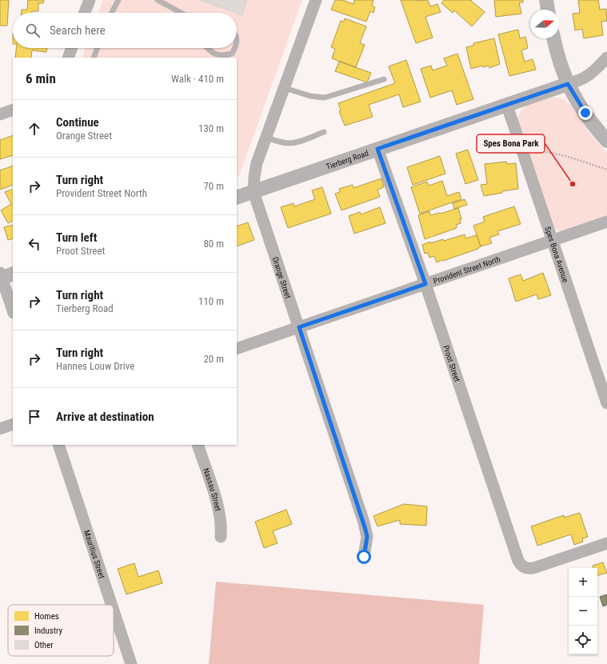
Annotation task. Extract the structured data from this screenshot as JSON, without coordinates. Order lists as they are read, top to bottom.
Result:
{
  "streets": {
    "street": [
      "Tierberg Road",
      "Spes Bona Avenue",
      "Provident Street North",
      "Orange Street",
      "Proot Street",
      "Nassau Street",
      "Mauritius Street"
    ]
  },
  "crossings": [
    ["Tierberg Road", "Spes Bona Avenue"],
    ["Tierberg Road", "Orange Street"],
    ["Tierberg Road", "Proot Street"],
    ["Spes Bona Avenue", "Provident Street North"],
    ["Provident Street North", "Orange Street"],
    ["Provident Street North", "Proot Street"]
  ],
  "places": ["Spes Bona Park"],
  "legend": ["Homes", "Industry", "Other"],
  "north": "right",
  "page": {
    "search": "Search here",
    "heading": ["6 min", "Walk · 410 m"],
    "list": [
      ["Continue", "Orange Street", "130 m"],
      ["Turn right", "Provident Street North", "70 m"],
      ["Turn left", "Proot Street", "80 m"],
      ["Turn right", "Tierberg Road", "110 m"],
      ["Turn right", "Hannes Louw Drive", "20 m"],
      "Arrive at destination"
    ],
    "map_buttons": ["+", "−"]
  }
}
